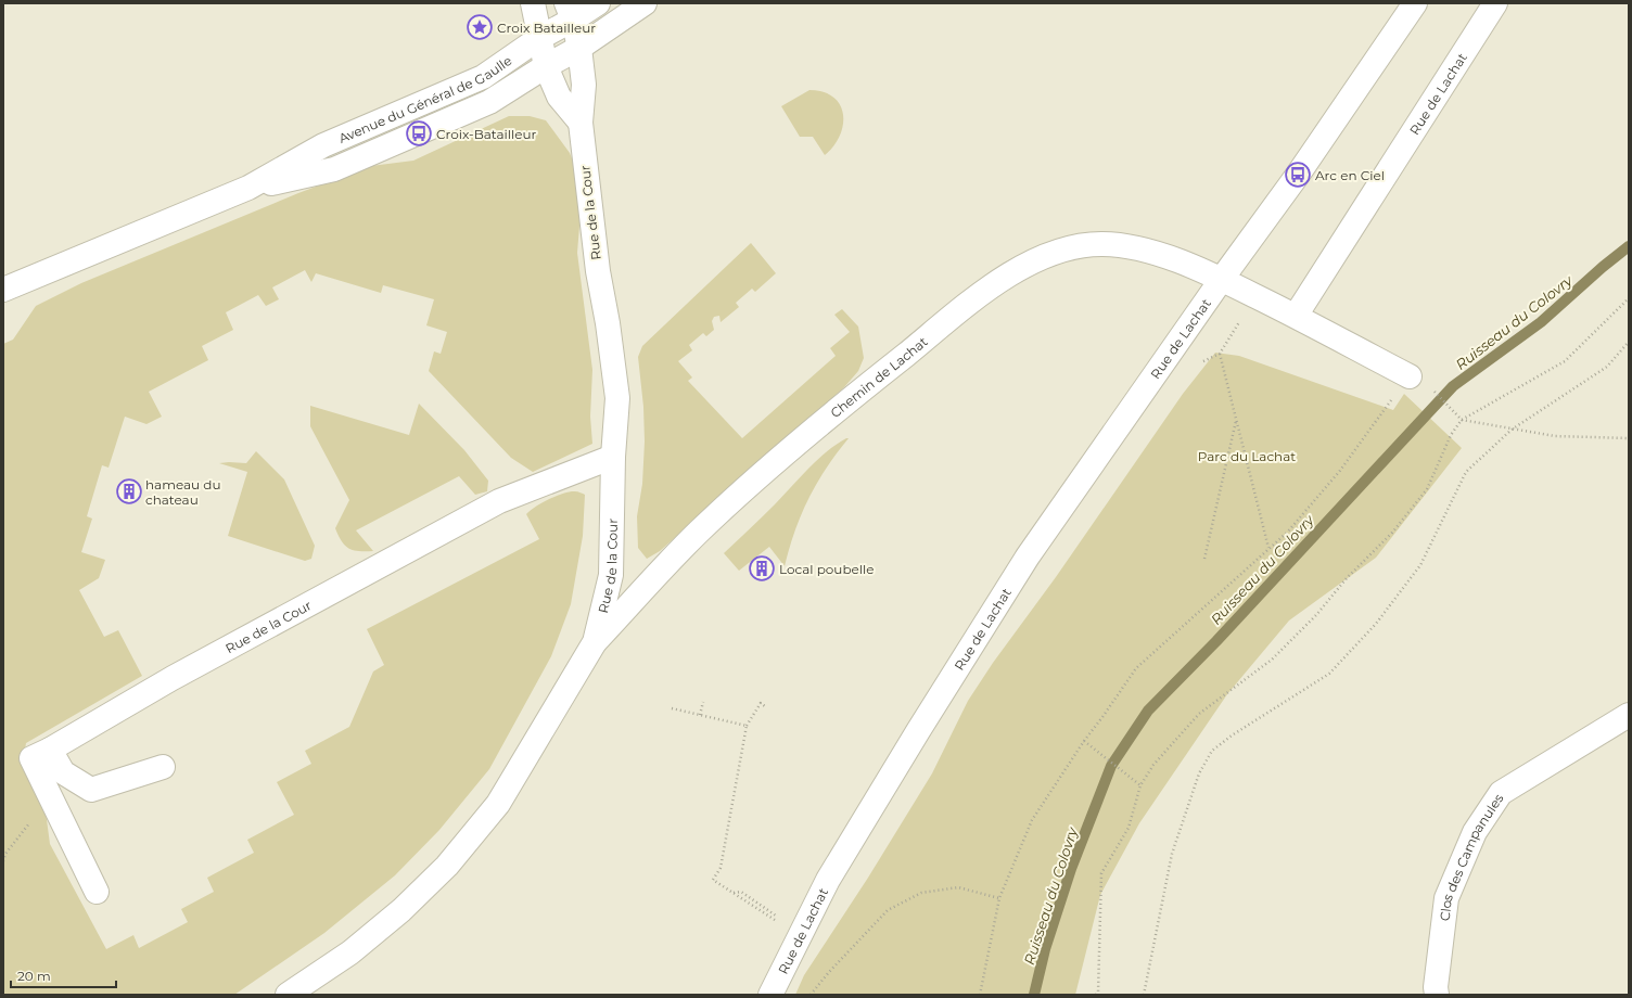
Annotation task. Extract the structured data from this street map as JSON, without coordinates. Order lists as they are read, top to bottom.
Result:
{
  "streets": {
    "street": [
      "Rue de Lachat",
      "Avenue du Général de Gaulle",
      "Rue de la Cour",
      "Chemin de Lachat",
      "Clos des Campanules"
    ]
  },
  "crossings": [
    ["Rue de Lachat", "Chemin de Lachat"],
    ["Avenue du Général de Gaulle", "Rue de la Cour"],
    ["Rue de la Cour", "Chemin de Lachat"]
  ],
  "water": ["Ruisseau du Colovry"],
  "parks": ["Parc du Lachat"],
  "places": {
    "place": ["Croix Batailleur"],
    "bus stop": ["Croix-Batailleur", "Arc en Ciel"],
    "building": ["hameau du chateau", "Local poubelle"]
  },
  "scale_bar": "20 m"
}
